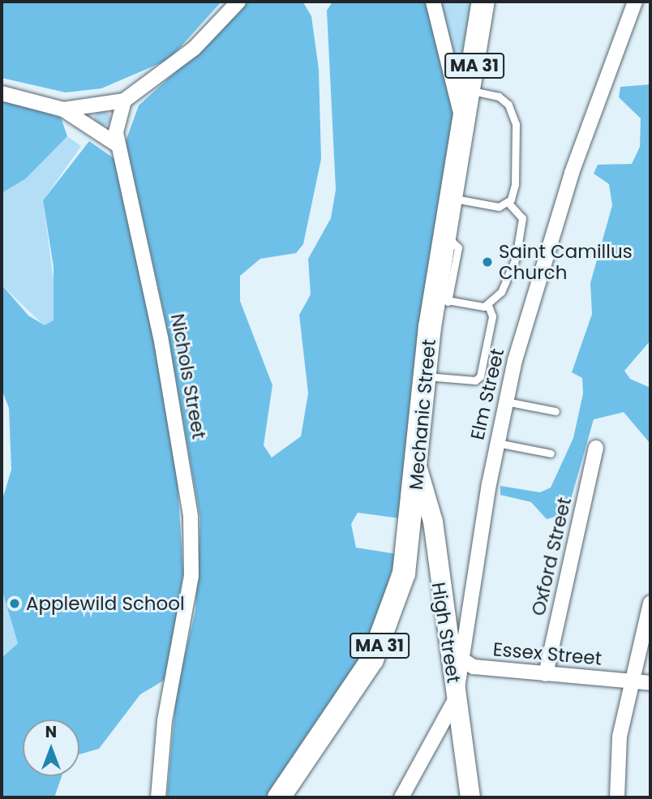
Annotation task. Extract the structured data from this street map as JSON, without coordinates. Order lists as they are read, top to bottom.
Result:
{
  "streets": {
    "main road": ["MA 31", "Mechanic Street", "High Street"],
    "street": [
      "Nichols Street",
      "Elm Street",
      "Oxford Street",
      "Essex Street"
    ]
  },
  "crossings": [
    ["Elm Street", "High Street"],
    ["Elm Street", "Essex Street"],
    ["Mechanic Street", "High Street"],
    ["Oxford Street", "Essex Street"],
    ["High Street", "Essex Street"]
  ],
  "places": ["Saint Camillus Church", "Applewild School"],
  "north": "top"
}
